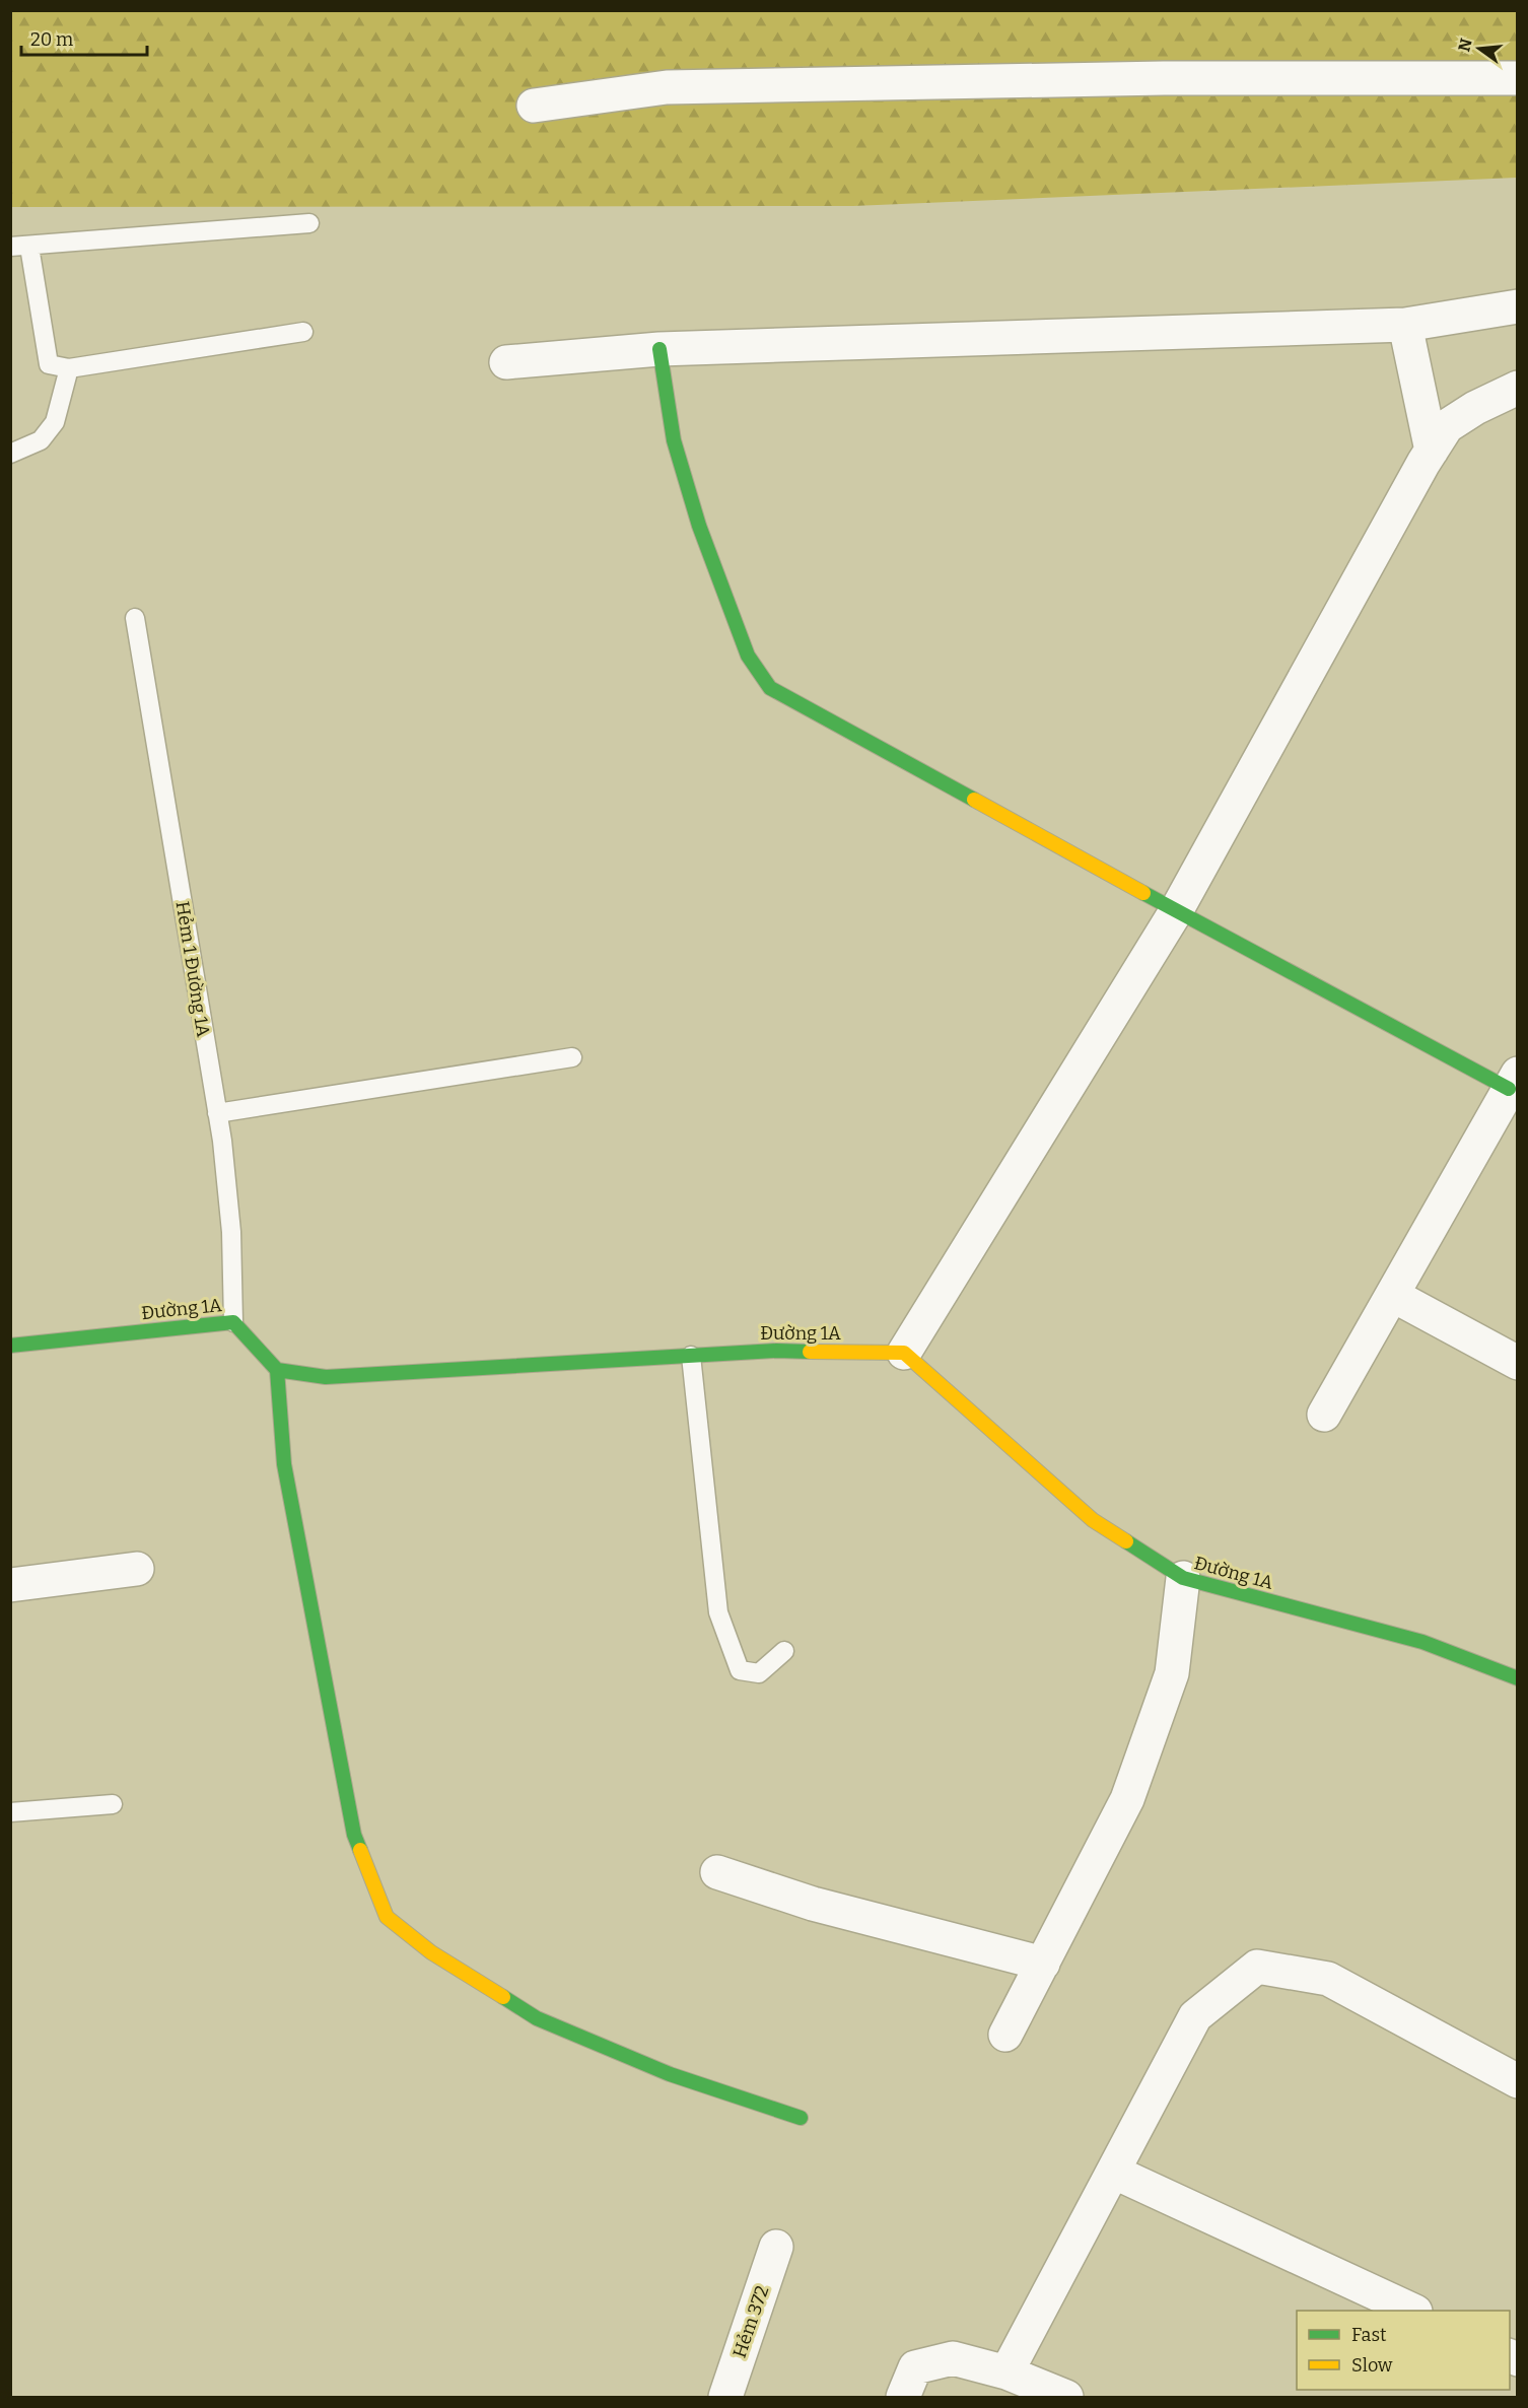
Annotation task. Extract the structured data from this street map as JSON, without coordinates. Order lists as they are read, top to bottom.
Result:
{
  "streets": {
    "street": ["Đường 1A", "Hẻm 372"],
    "lane": ["Hẻm 1 Đường 1A"]
  },
  "crossings": [
    ["Hẻm 1 Đường 1A", "Đường 1A"]
  ],
  "legend": ["Fast", "Slow"],
  "scale_bar": "20 m",
  "north": "left"
}
